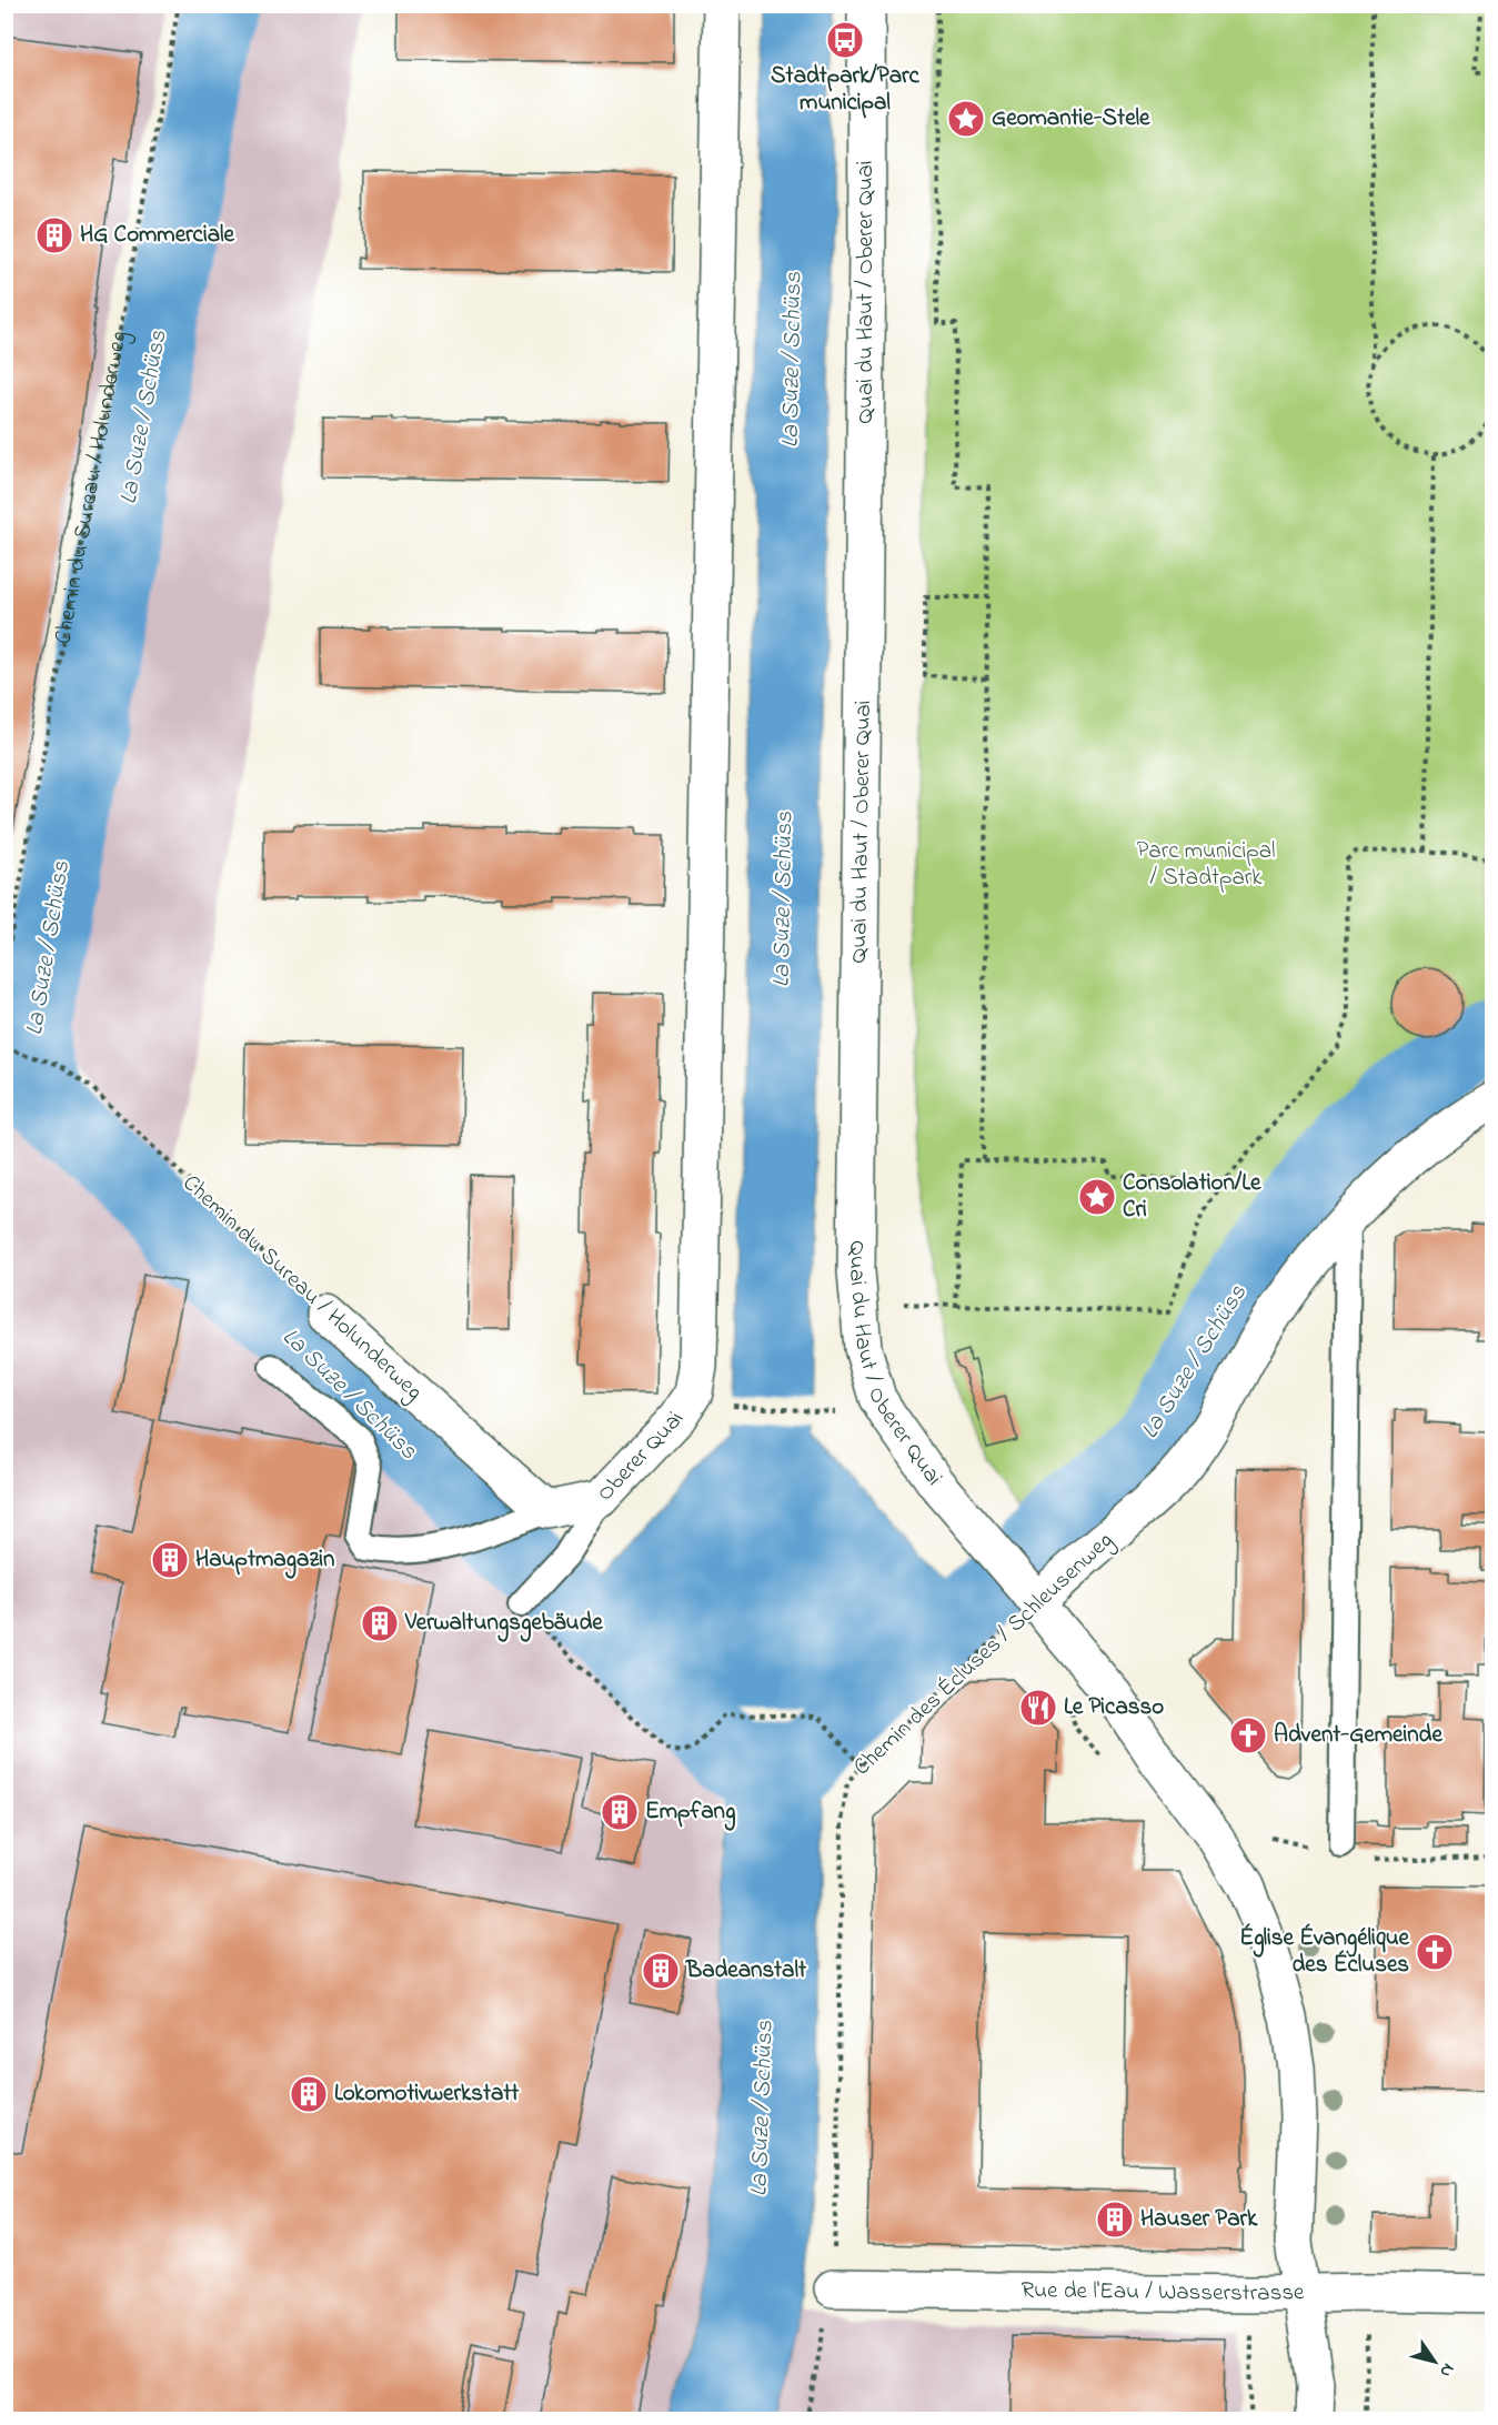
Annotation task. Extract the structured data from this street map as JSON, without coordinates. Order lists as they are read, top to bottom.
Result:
{
  "streets": {
    "street": [
      "Quai du Haut / Oberer Quai",
      "Chemin du Sureau / Holunderweg",
      "Oberer Quai",
      "Chemin des Écluses / Schleusenweg",
      "Rue de l'Eau / Wasserstrasse"
    ]
  },
  "crossings": [
    ["Quai du Haut / Oberer Quai", "Chemin des Écluses / Schleusenweg"],
    ["Quai du Haut / Oberer Quai", "Rue de l'Eau / Wasserstrasse"],
    ["Chemin du Sureau / Holunderweg", "Oberer Quai"],
    ["Chemin des Écluses / Schleusenweg", "Rue de l'Eau / Wasserstrasse"]
  ],
  "water": ["La Suze / Schüss"],
  "parks": ["Parc municipal / Stadtpark"],
  "places": {
    "bus stop": ["Stadtpark/Parc municipal"],
    "place": ["Geomantie-Stele", "Consolation/Le Cri"],
    "building": [
      "HG Commerciale",
      "Hauptmagazin",
      "Verwaltungsgebäude",
      "Empfang",
      "Badeanstalt",
      "Lokomotivwerkstatt",
      "Hauser Park"
    ],
    "restaurant": ["Le Picasso"],
    "church": ["Advent-Gemeinde", "Église Évangélique des Écluses"]
  },
  "north": "bottom right"
}
